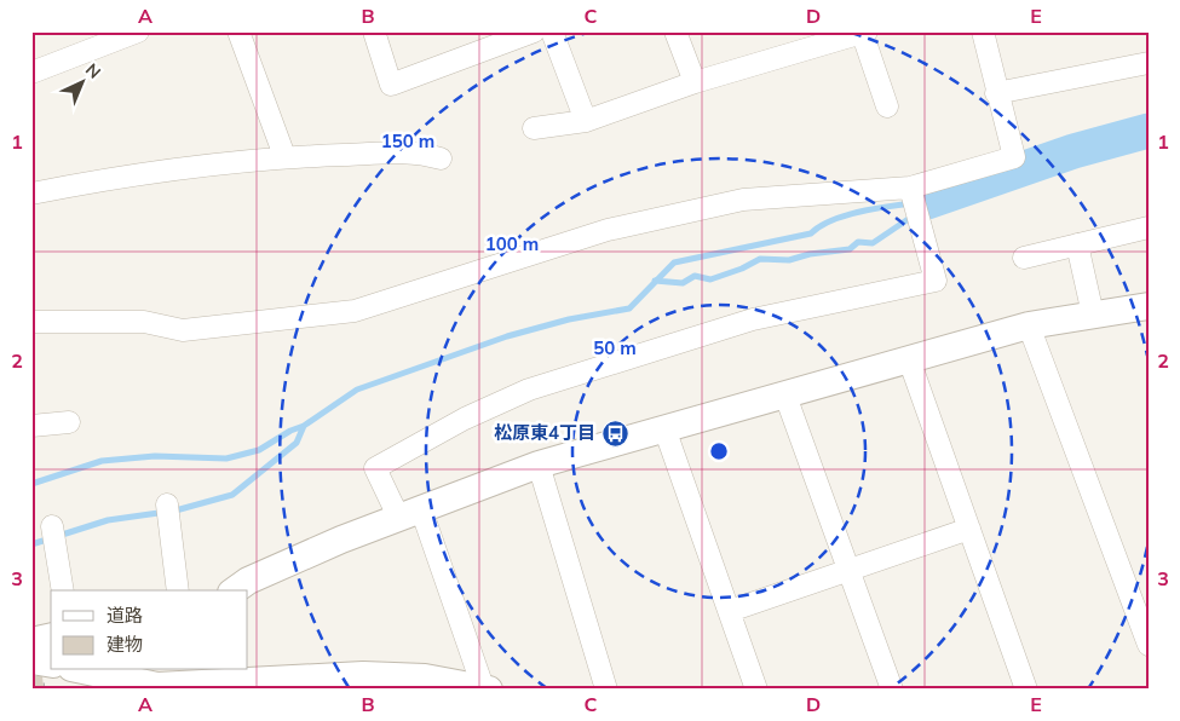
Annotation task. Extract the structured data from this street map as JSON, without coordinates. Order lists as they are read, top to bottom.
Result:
{
  "places": {
    "bus stop": ["松原東4丁目"]
  },
  "legend": ["道路", "建物"],
  "north": "top right",
  "grid": {
    "columns": [
      "A",
      "B",
      "C",
      "D",
      "E"
    ],
    "rows": ["1", "2", "3"]
  },
  "rings": ["150 m", "100 m", "50 m"]
}
